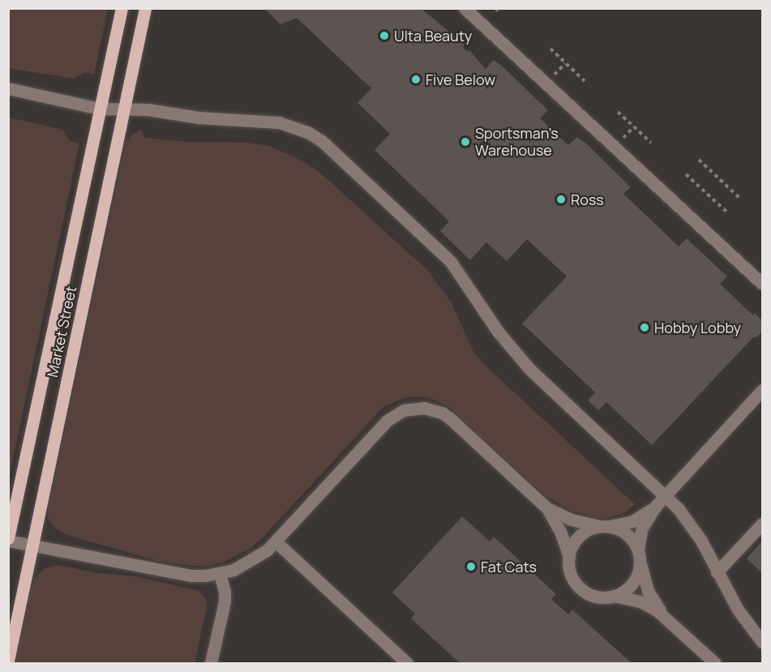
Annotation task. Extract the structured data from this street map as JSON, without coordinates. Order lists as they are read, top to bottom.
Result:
{
  "streets": {
    "main road": ["Market Street"]
  },
  "places": [
    "Ulta Beauty",
    "Five Below",
    "Sportsman's Warehouse",
    "Ross",
    "Hobby Lobby",
    "Fat Cats"
  ]
}
